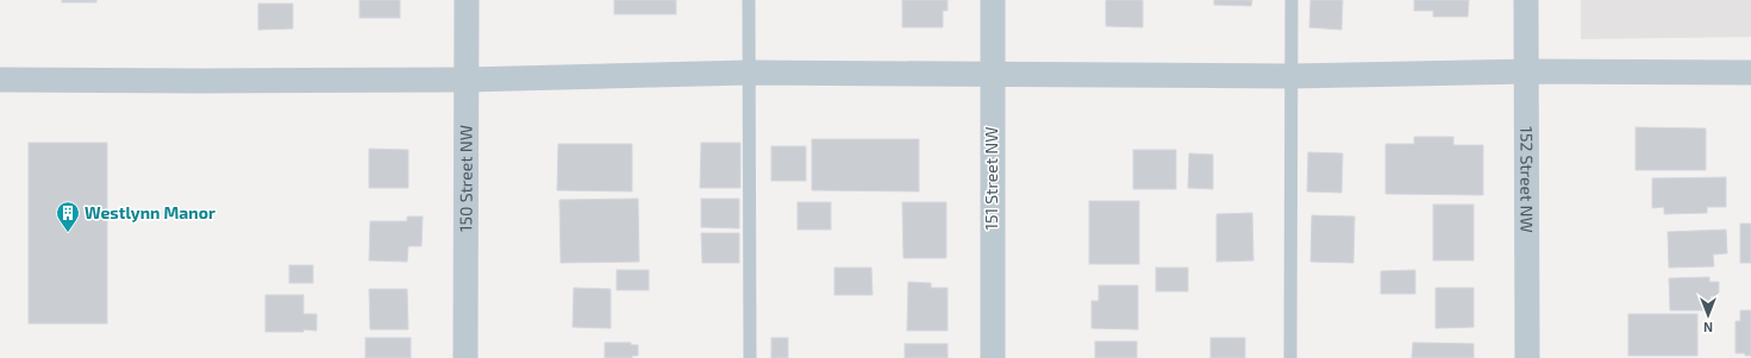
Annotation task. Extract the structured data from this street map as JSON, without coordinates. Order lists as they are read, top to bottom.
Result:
{
  "streets": {
    "street": ["151 Street NW", "152 Street NW", "150 Street NW"]
  },
  "places": {
    "building": ["Westlynn Manor"]
  },
  "north": "bottom"
}
